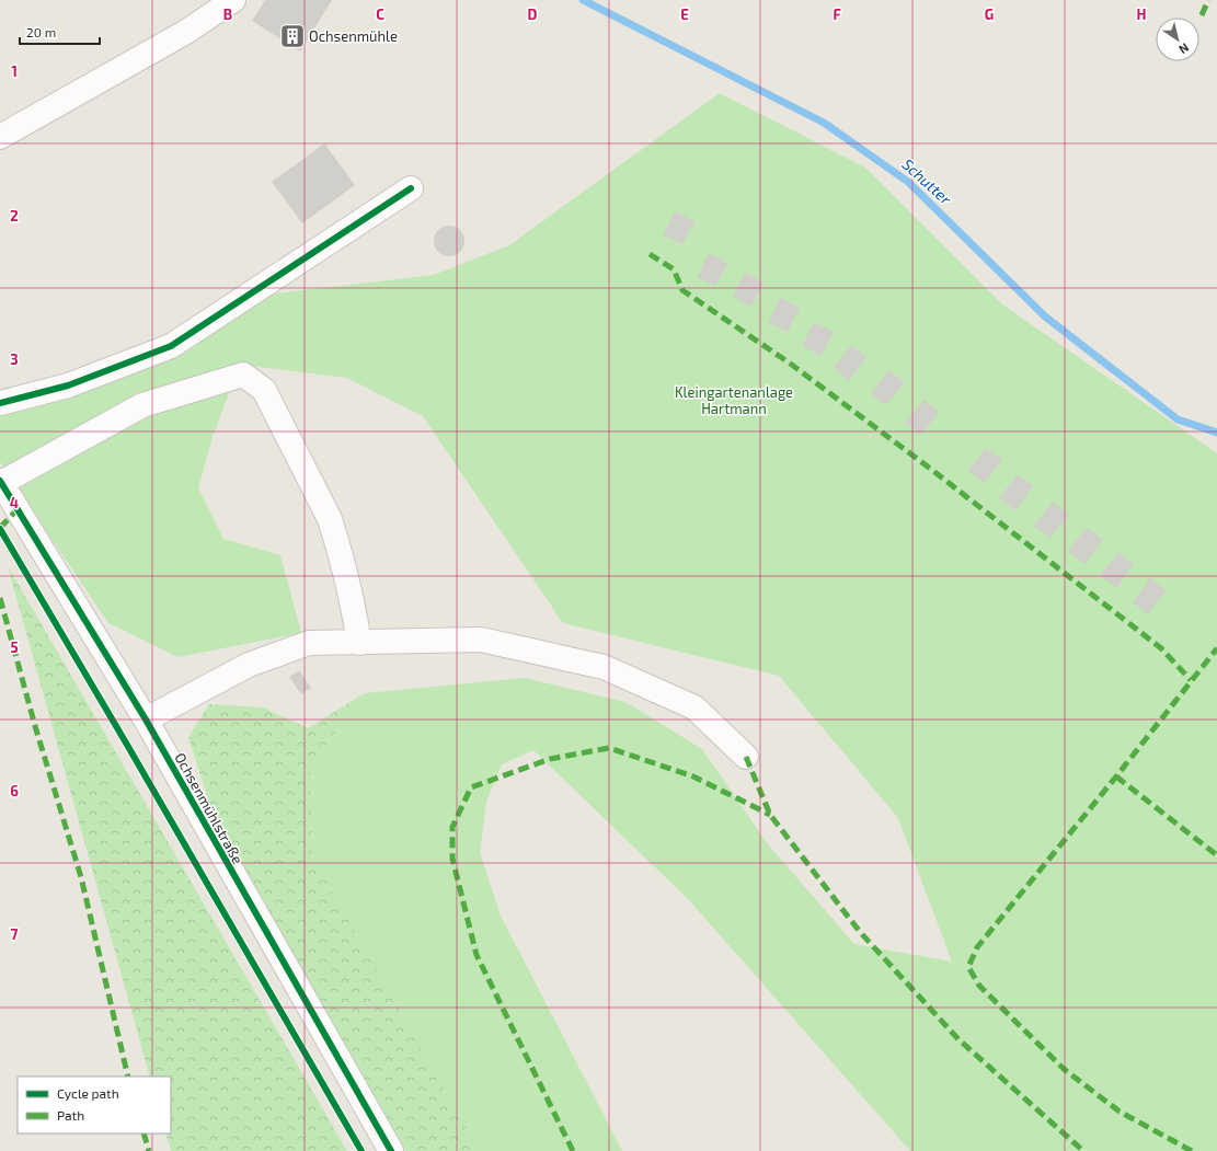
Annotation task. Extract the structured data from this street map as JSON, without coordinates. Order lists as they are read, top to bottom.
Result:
{
  "streets": {
    "street": ["Ochsenmühlstraße"]
  },
  "water": ["Schutter"],
  "parks": ["Kleingartenanlage Hartmann"],
  "places": {
    "building": ["Ochsenmühle"]
  },
  "legend": ["Cycle path", "Path"],
  "scale_bar": "20 m",
  "north": "bottom right",
  "grid": {
    "columns": [
      "B",
      "C",
      "D",
      "E",
      "F",
      "G",
      "H"
    ],
    "rows": [
      "1",
      "2",
      "3",
      "4",
      "5",
      "6",
      "7"
    ]
  }
}
